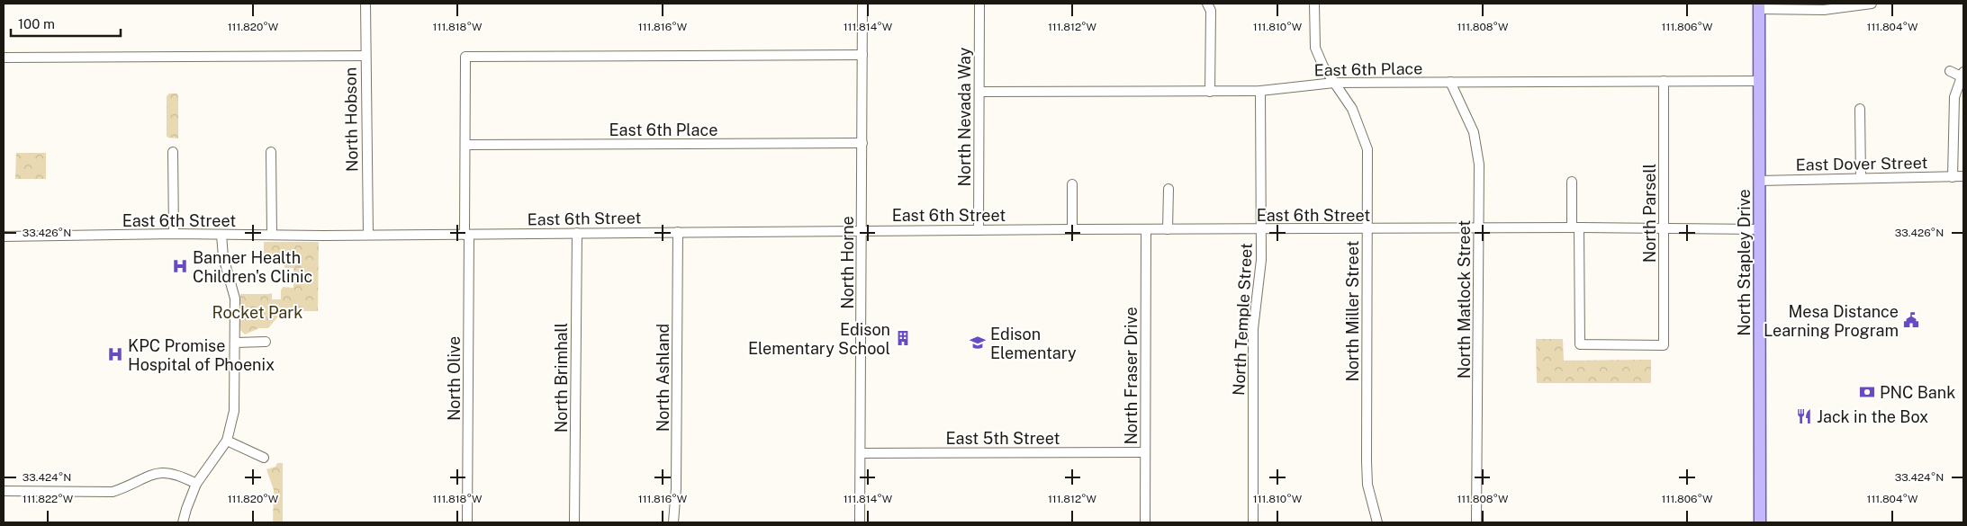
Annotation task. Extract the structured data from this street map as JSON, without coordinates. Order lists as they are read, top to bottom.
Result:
{
  "streets": {
    "main road": ["North Stapley Drive"],
    "street": [
      "East 6th Place",
      "North Nevada Way",
      "North Hobson",
      "East Dover Street",
      "North Parsell",
      "East 6th Street",
      "North Horne",
      "North Matlock Street",
      "North Miller Street",
      "North Temple Street",
      "North Fraser Drive",
      "North Brimhall",
      "North Ashland",
      "North Olive",
      "East 5th Street"
    ]
  },
  "crossings": [
    ["East 6th Place", "North Nevada Way"],
    ["East 6th Place", "North Parsell"],
    ["East 6th Place", "North Horne"],
    ["East 6th Place", "North Stapley Drive"],
    ["East 6th Place", "North Matlock Street"],
    ["East 6th Place", "North Miller Street"],
    ["East 6th Place", "North Temple Street"],
    ["East 6th Place", "North Olive"],
    ["North Nevada Way", "East 6th Street"],
    ["North Hobson", "East 6th Street"],
    ["East Dover Street", "North Stapley Drive"],
    ["North Parsell", "East 6th Street"],
    ["East 6th Street", "North Horne"],
    ["East 6th Street", "North Stapley Drive"],
    ["East 6th Street", "North Matlock Street"],
    ["East 6th Street", "North Miller Street"],
    ["East 6th Street", "North Temple Street"],
    ["East 6th Street", "North Fraser Drive"],
    ["East 6th Street", "North Brimhall"],
    ["East 6th Street", "North Ashland"],
    ["East 6th Street", "North Olive"],
    ["North Horne", "North Olive"],
    ["North Horne", "East 5th Street"],
    ["North Fraser Drive", "East 5th Street"]
  ],
  "parks": ["Rocket Park"],
  "places": {
    "hospital": ["Banner Health Children's Clinic", "KPC Promise Hospital of Phoenix"],
    "public building": ["Mesa Distance Learning Program"],
    "building": ["Edison Elementary School"],
    "school or university": ["Edison Elementary"],
    "bank": ["PNC Bank"],
    "restaurant": ["Jack in the Box"]
  },
  "scale_bar": "100 m",
  "coordinates": [
    "111.820°W",
    "111.818°W",
    "111.816°W",
    "111.814°W",
    "111.812°W",
    "111.810°W",
    "111.808°W",
    "111.806°W",
    "111.804°W",
    "33.426°N",
    "33.424°N",
    "111.822°W"
  ]
}
